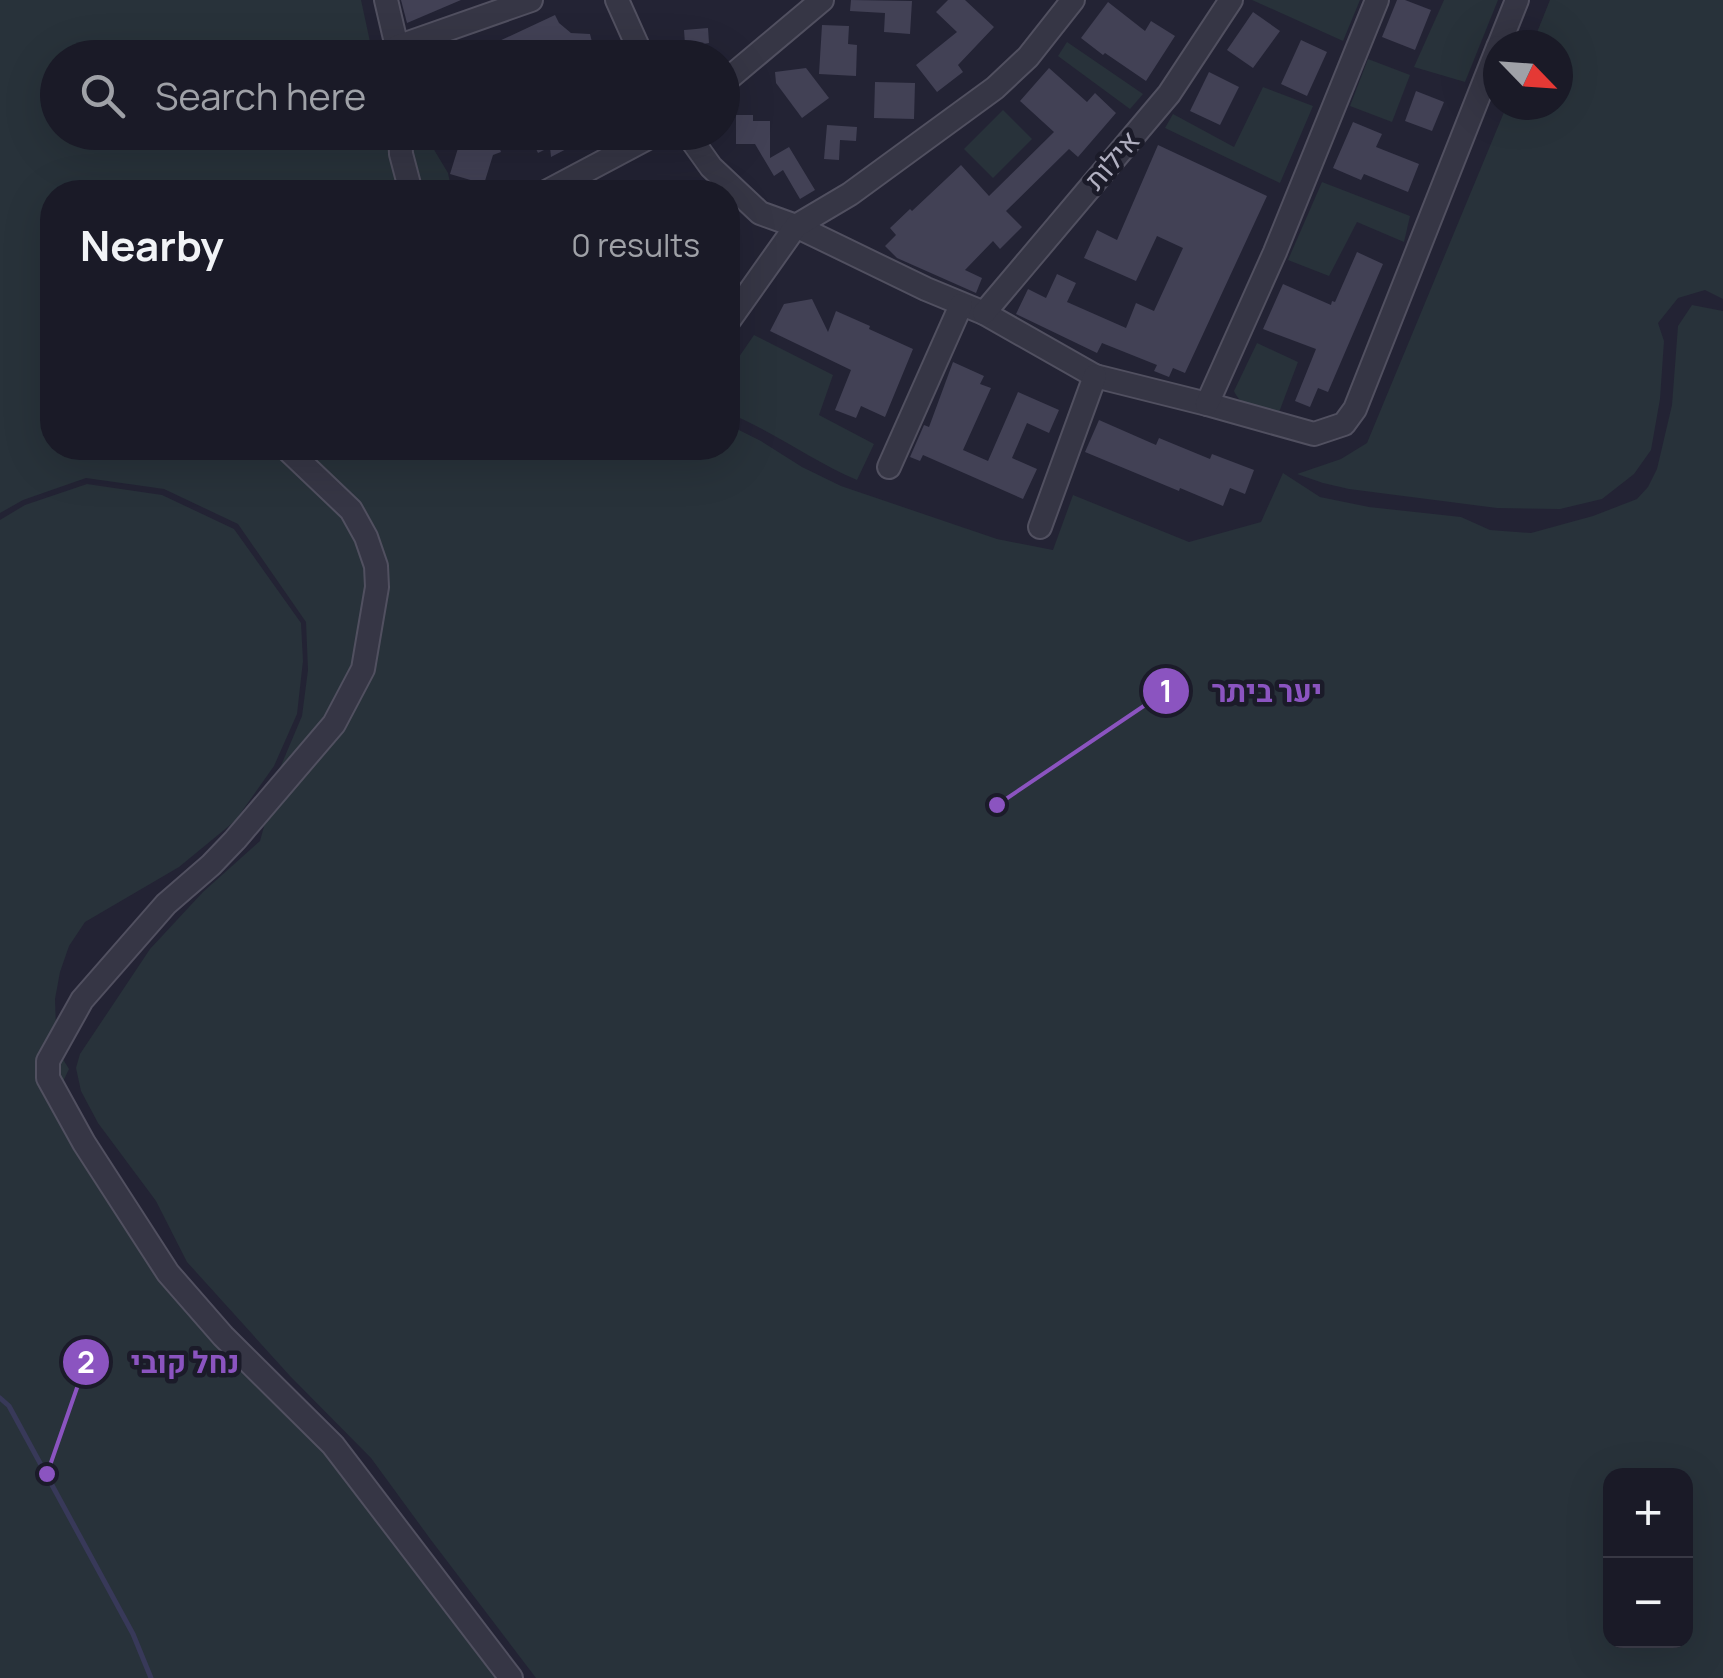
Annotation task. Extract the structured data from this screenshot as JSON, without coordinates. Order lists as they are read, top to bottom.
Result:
{
  "streets": {
    "street": ["אילות"]
  },
  "places": ["יער ביתר", "נחל קובי"],
  "north": "bottom right",
  "page": {
    "search": "Search here",
    "heading": ["Nearby", "0 results"],
    "map_buttons": ["+", "−"]
  }
}
